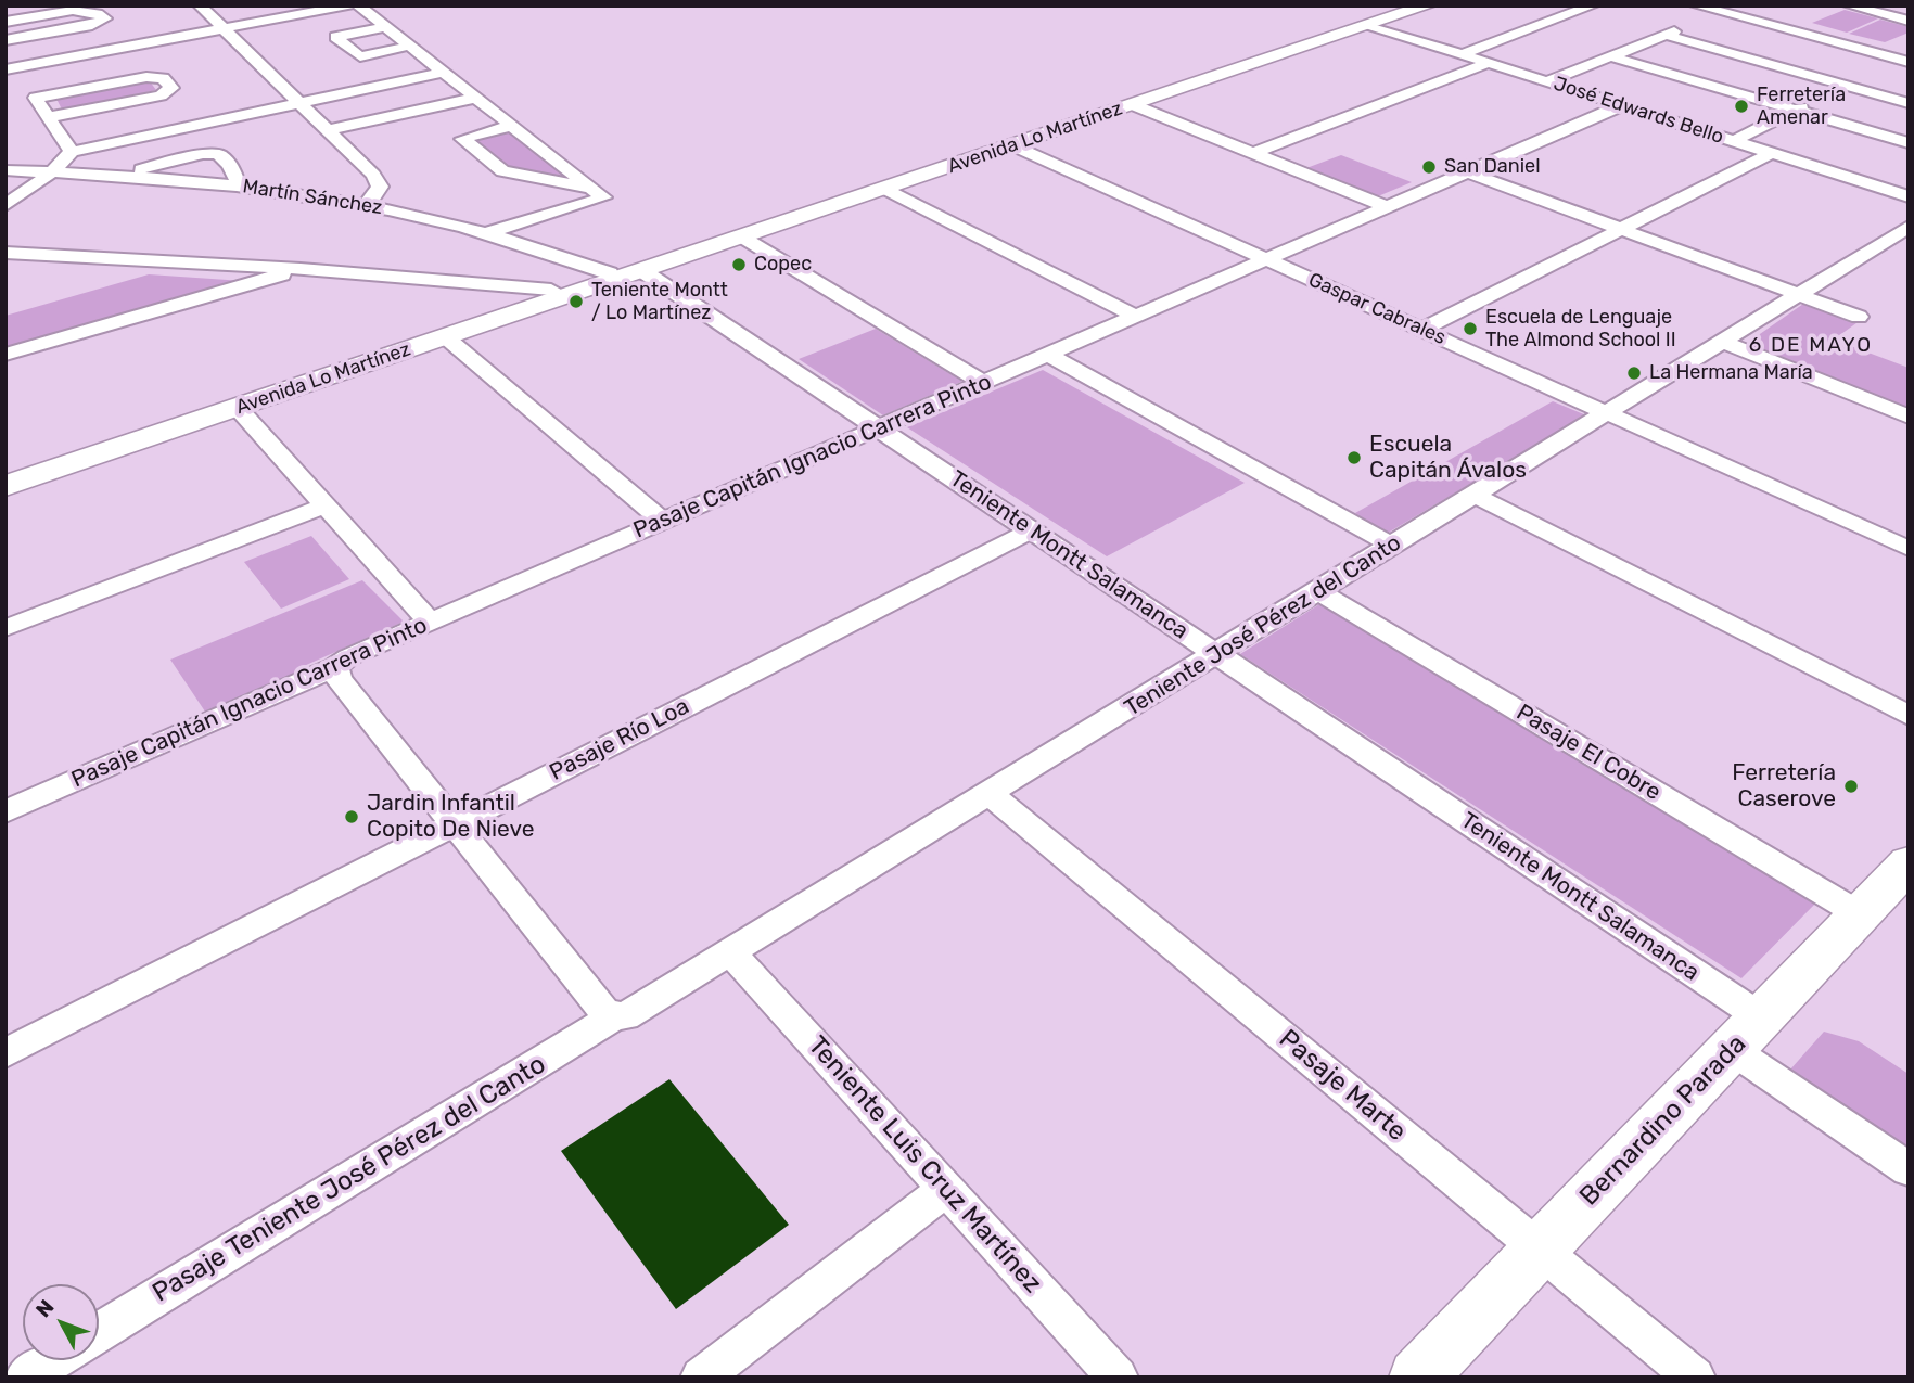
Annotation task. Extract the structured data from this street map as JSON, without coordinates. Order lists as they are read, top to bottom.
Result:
{
  "streets": {
    "main road": ["Avenida Lo Martínez", "Bernardino Parada"],
    "street": [
      "José Edwards Bello",
      "Martín Sánchez",
      "Gaspar Cabrales",
      "Pasaje Capitán Ignacio Carrera Pinto",
      "Teniente Montt Salamanca",
      "Teniente José Pérez del Canto",
      "Pasaje Río Loa",
      "Pasaje El Cobre",
      "Pasaje Marte",
      "Teniente Luis Cruz Martínez",
      "Pasaje Teniente José Pérez del Canto"
    ]
  },
  "crossings": [
    ["José Edwards Bello", "Avenida Lo Martínez"],
    ["José Edwards Bello", "Pasaje Capitán Ignacio Carrera Pinto"],
    ["Avenida Lo Martínez", "Martín Sánchez"],
    ["Avenida Lo Martínez", "Gaspar Cabrales"],
    ["Avenida Lo Martínez", "Teniente Montt Salamanca"],
    ["Gaspar Cabrales", "Pasaje Capitán Ignacio Carrera Pinto"],
    ["Gaspar Cabrales", "Teniente José Pérez del Canto"],
    ["Pasaje Capitán Ignacio Carrera Pinto", "Teniente Montt Salamanca"],
    ["Teniente Montt Salamanca", "Teniente José Pérez del Canto"],
    ["Teniente Montt Salamanca", "Pasaje Río Loa"],
    ["Teniente Montt Salamanca", "Bernardino Parada"],
    ["Teniente José Pérez del Canto", "Pasaje El Cobre"],
    ["Teniente José Pérez del Canto", "Pasaje Marte"],
    ["Teniente José Pérez del Canto", "Teniente Luis Cruz Martínez"],
    ["Teniente José Pérez del Canto", "Pasaje Teniente José Pérez del Canto"],
    ["Pasaje El Cobre", "Bernardino Parada"],
    ["Pasaje Marte", "Bernardino Parada"]
  ],
  "districts": ["6 DE MAYO"],
  "places": [
    "Ferretería Amenar",
    "San Daniel",
    "Copec",
    "Teniente Montt / Lo Martínez",
    "Escuela de Lenguaje The Almond School II",
    "La Hermana María",
    "Escuela Capitán Ávalos",
    "Ferretería Caserove",
    "Jardin Infantil Copito De Nieve"
  ],
  "north": "top left"
}
